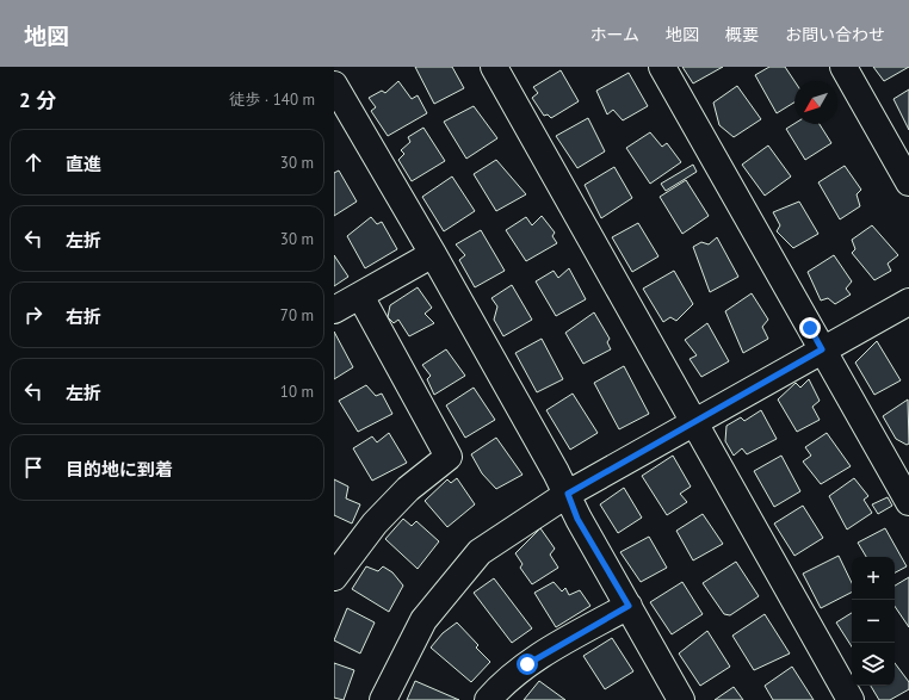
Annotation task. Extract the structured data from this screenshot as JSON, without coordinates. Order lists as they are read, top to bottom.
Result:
{
  "north": "bottom left",
  "page": {
    "header": "地図",
    "nav": [
      "ホーム",
      "地図",
      "概要",
      "お問い合わせ"
    ],
    "heading": ["2 分", "徒歩 · 140 m"],
    "list": [
      ["直進", "30 m"],
      ["左折", "30 m"],
      ["右折", "70 m"],
      ["左折", "10 m"],
      "目的地に到着"
    ],
    "map_buttons": ["+", "−"]
  }
}
